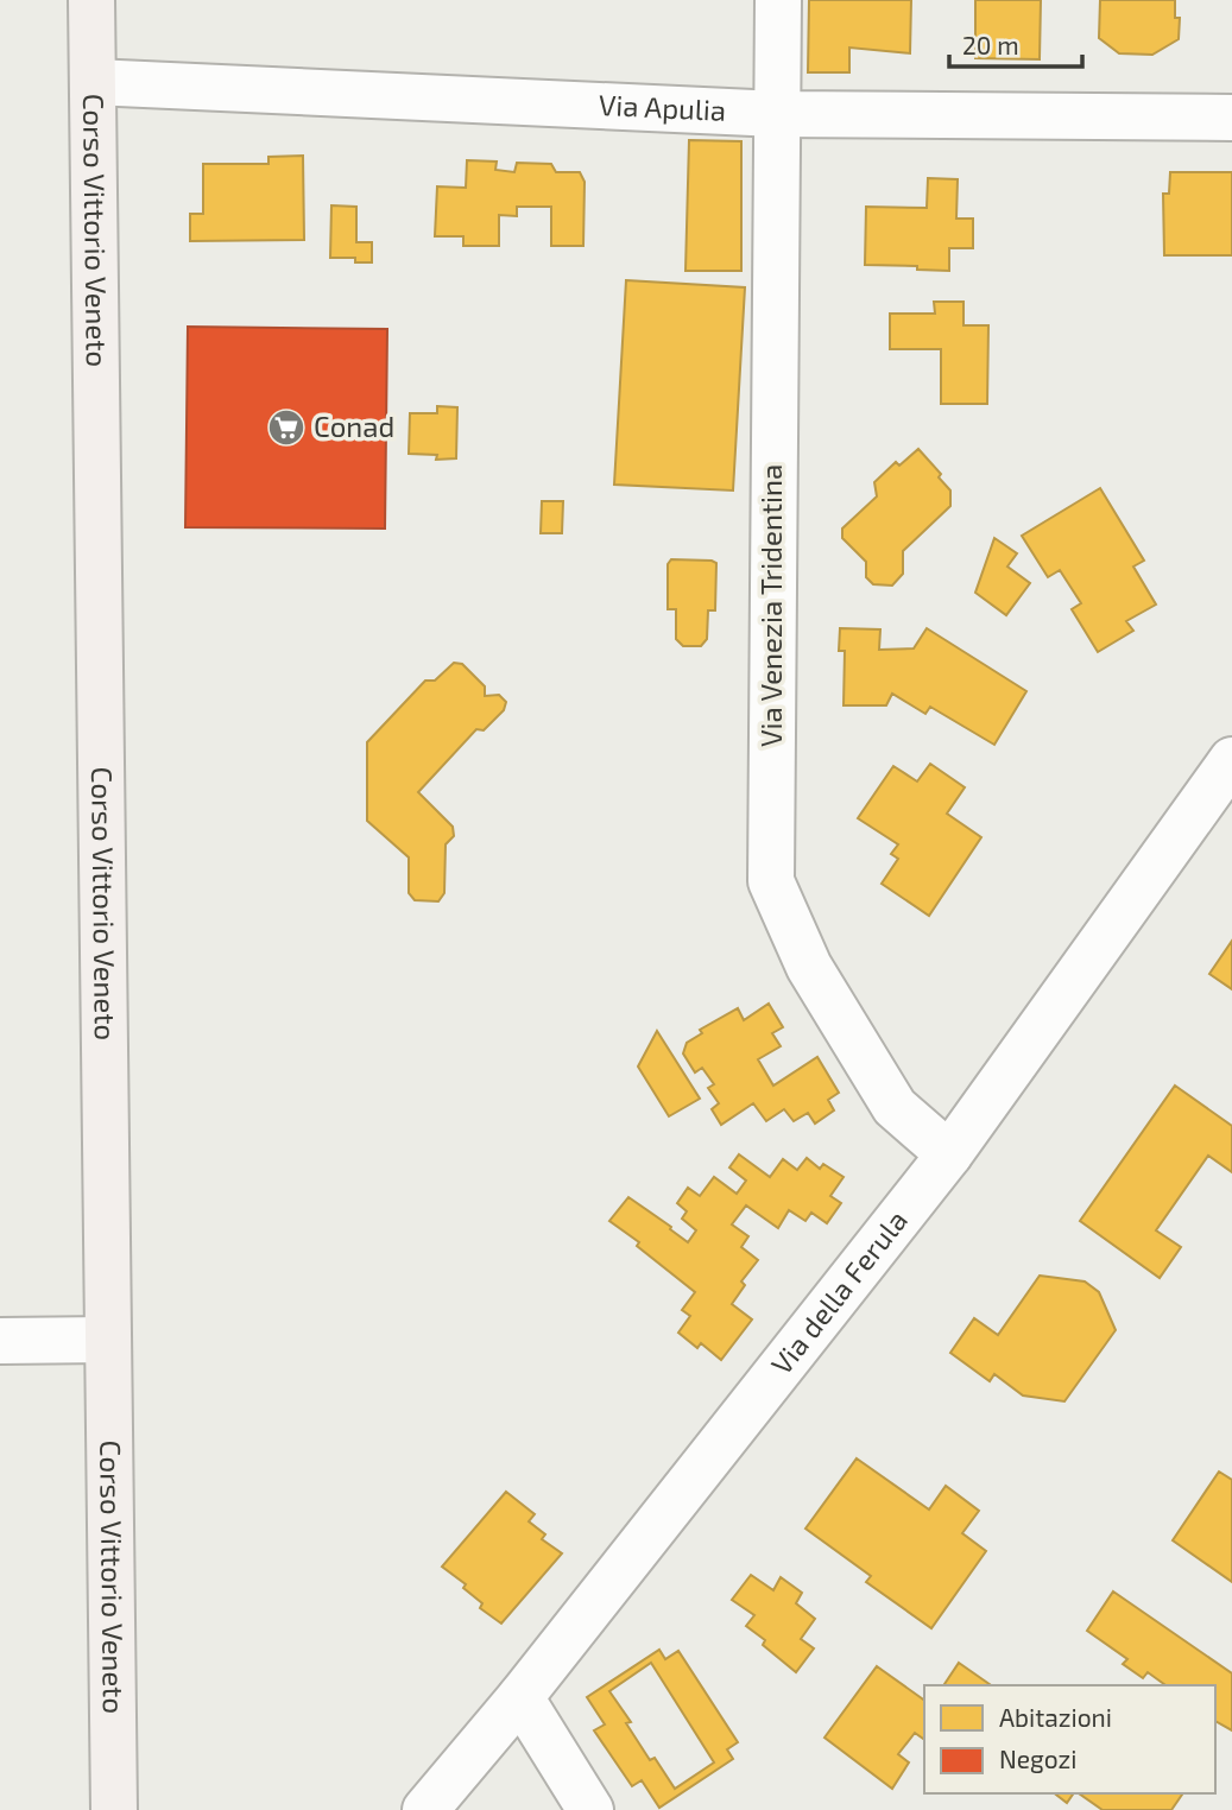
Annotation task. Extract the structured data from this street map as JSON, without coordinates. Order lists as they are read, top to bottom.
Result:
{
  "streets": {
    "main road": ["Corso Vittorio Veneto"],
    "street": ["Via Apulia", "Via Venezia Tridentina", "Via della Ferula"]
  },
  "crossings": [
    ["Via Apulia", "Corso Vittorio Veneto"],
    ["Via Apulia", "Via Venezia Tridentina"],
    ["Via Venezia Tridentina", "Via della Ferula"]
  ],
  "places": {
    "supermarket": ["Conad"]
  },
  "legend": ["Abitazioni", "Negozi"],
  "scale_bar": "20 m"
}
